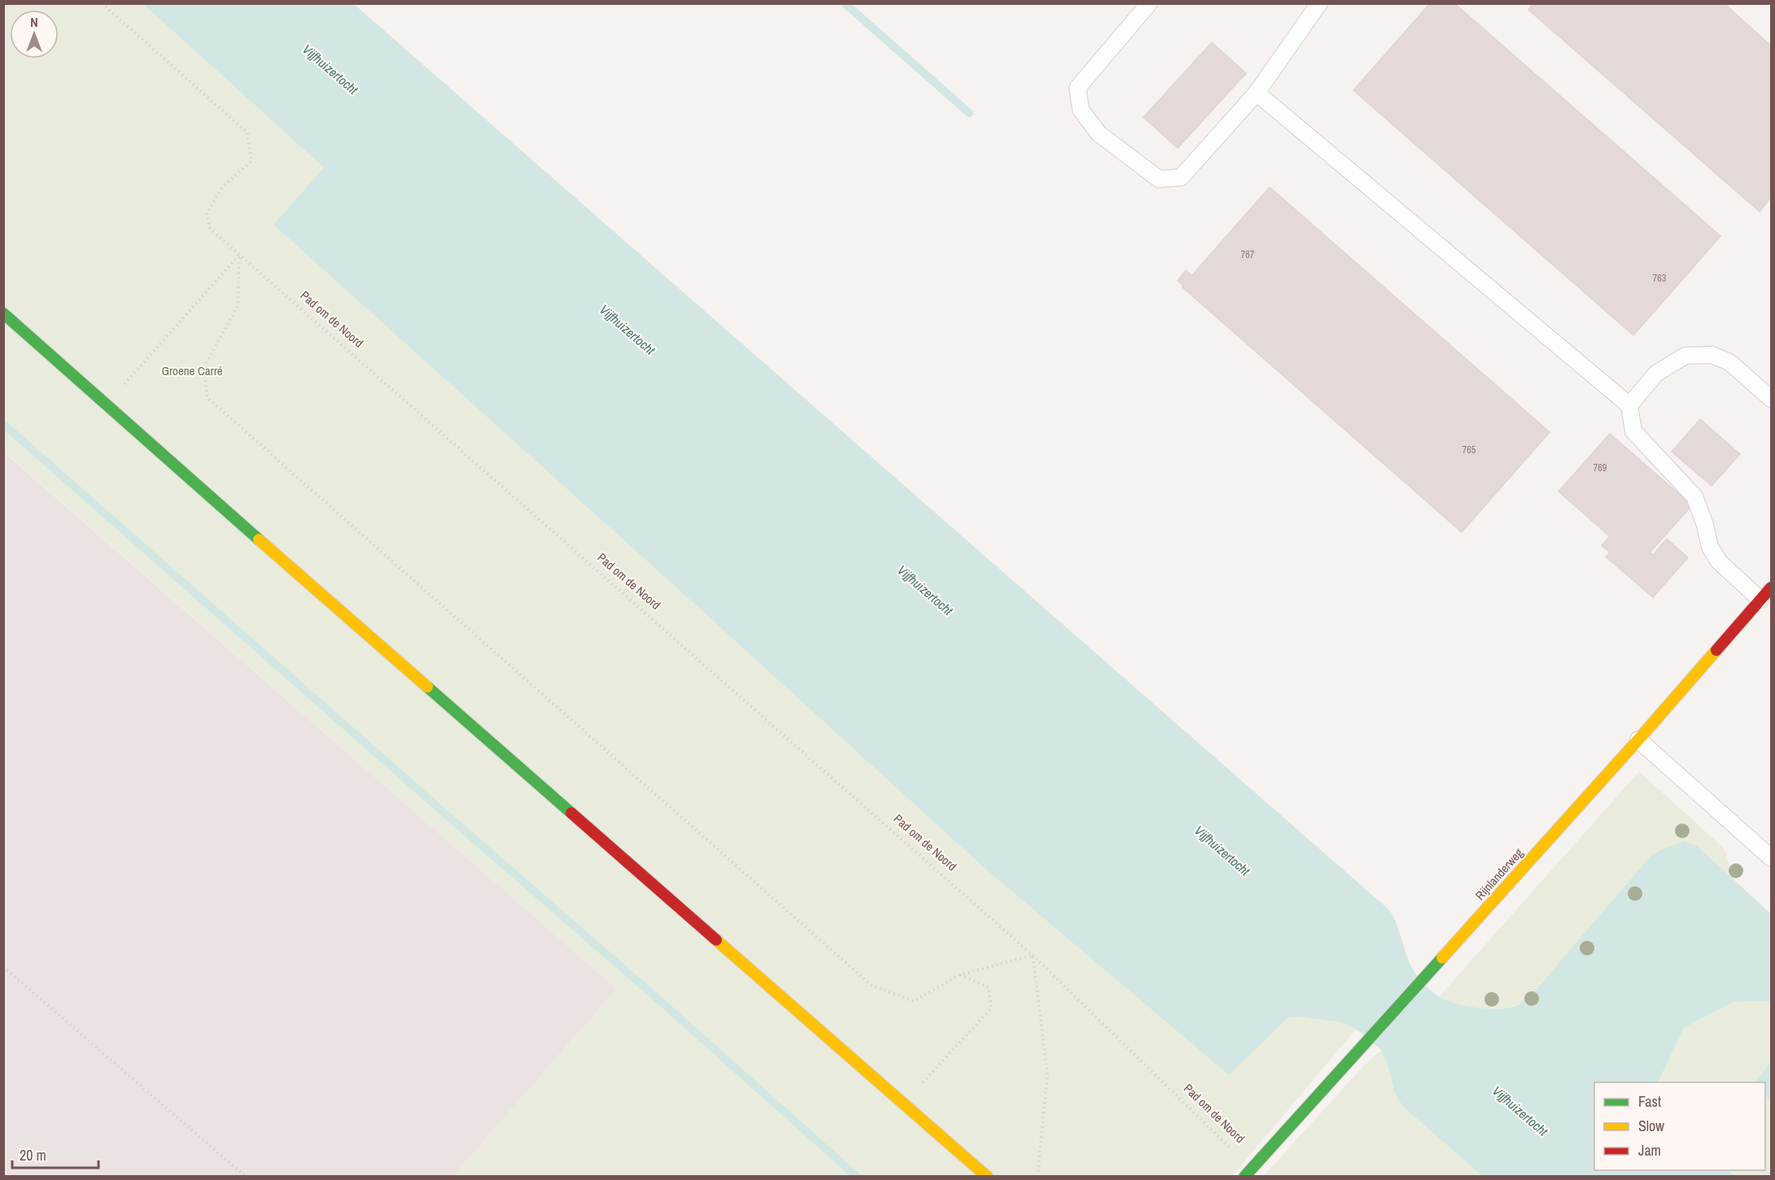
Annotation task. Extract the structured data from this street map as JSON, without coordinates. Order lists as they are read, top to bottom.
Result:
{
  "streets": {
    "street": ["Rijnlanderweg"],
    "path": ["Pad om de Noord"]
  },
  "crossings": [
    ["Pad om de Noord", "Rijnlanderweg"]
  ],
  "water": ["Vijfhuizertocht"],
  "parks": ["Groene Carré"],
  "house_numbers": [
    "767",
    "763",
    "765",
    "769"
  ],
  "legend": ["Fast", "Slow", "Jam"],
  "scale_bar": "20 m",
  "north": "top"
}
